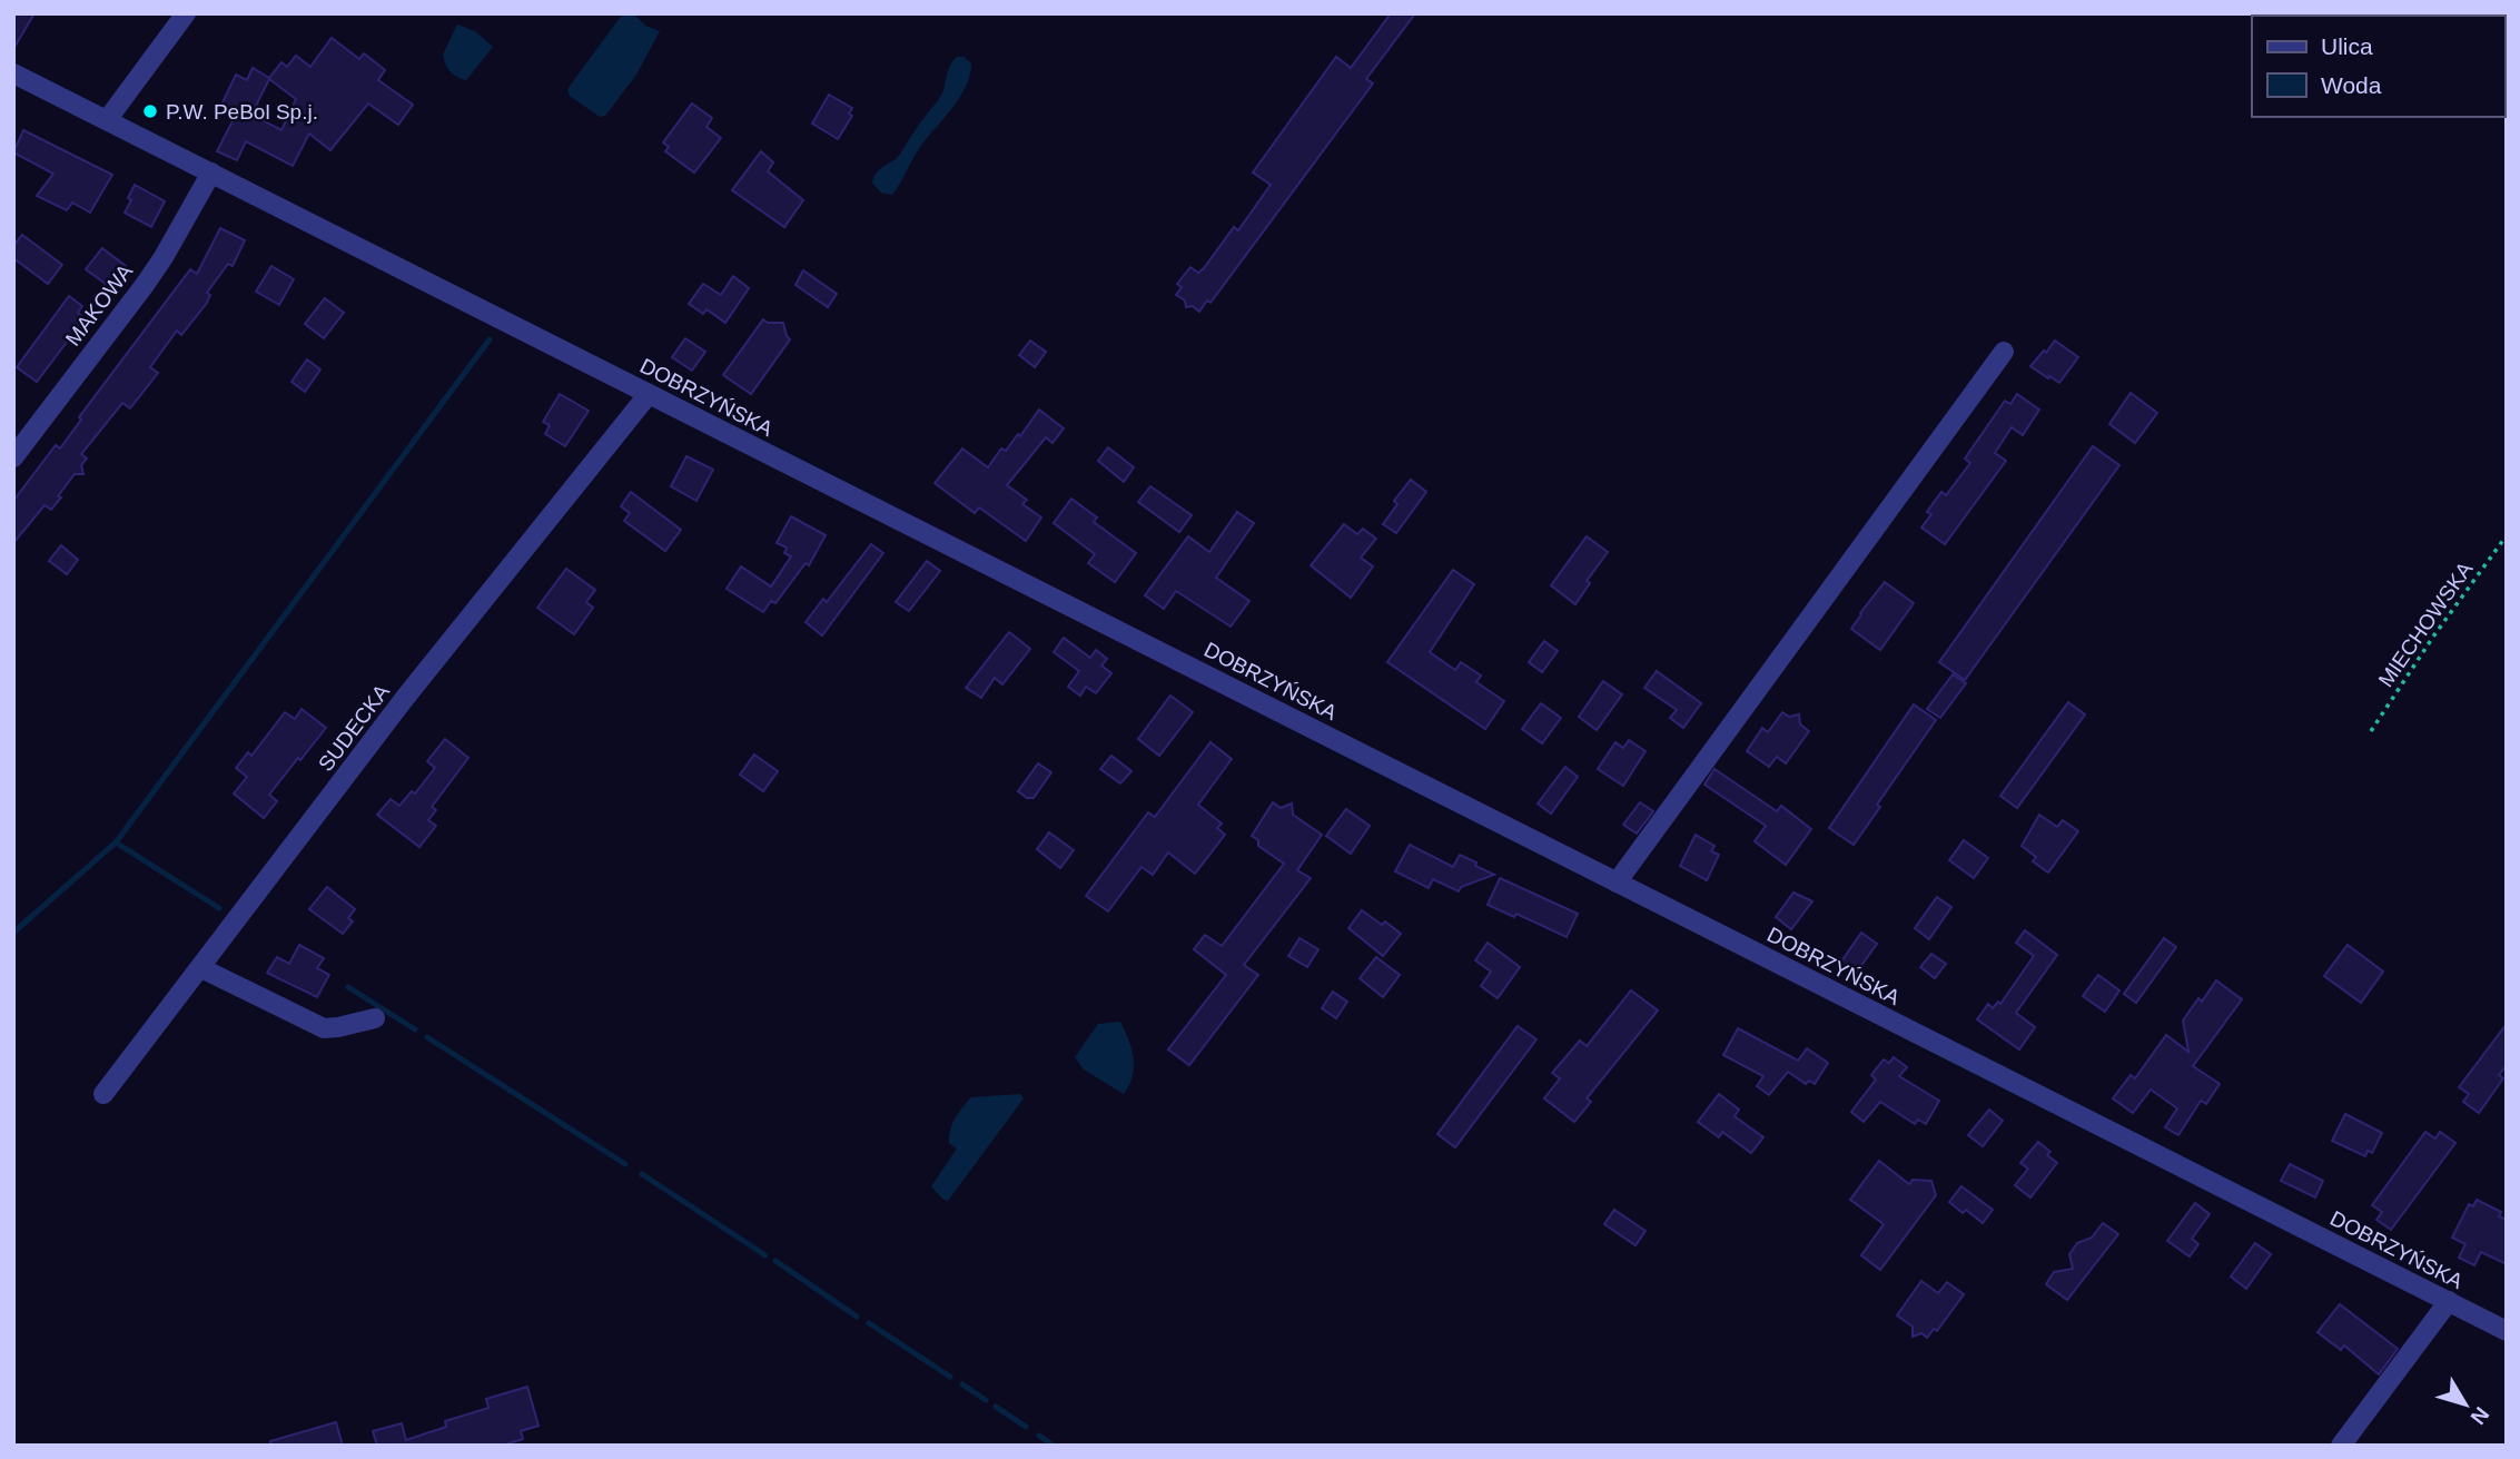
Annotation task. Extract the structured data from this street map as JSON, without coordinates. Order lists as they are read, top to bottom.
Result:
{
  "streets": {
    "street": ["MAKOWA", "DOBRZYŃSKA", "SUDECKA"],
    "path": ["MIECHOWSKA"]
  },
  "crossings": [
    ["MAKOWA", "DOBRZYŃSKA"],
    ["DOBRZYŃSKA", "SUDECKA"]
  ],
  "places": ["P.W. PeBol Sp.j."],
  "legend": ["Ulica", "Woda"],
  "north": "bottom right"
}
